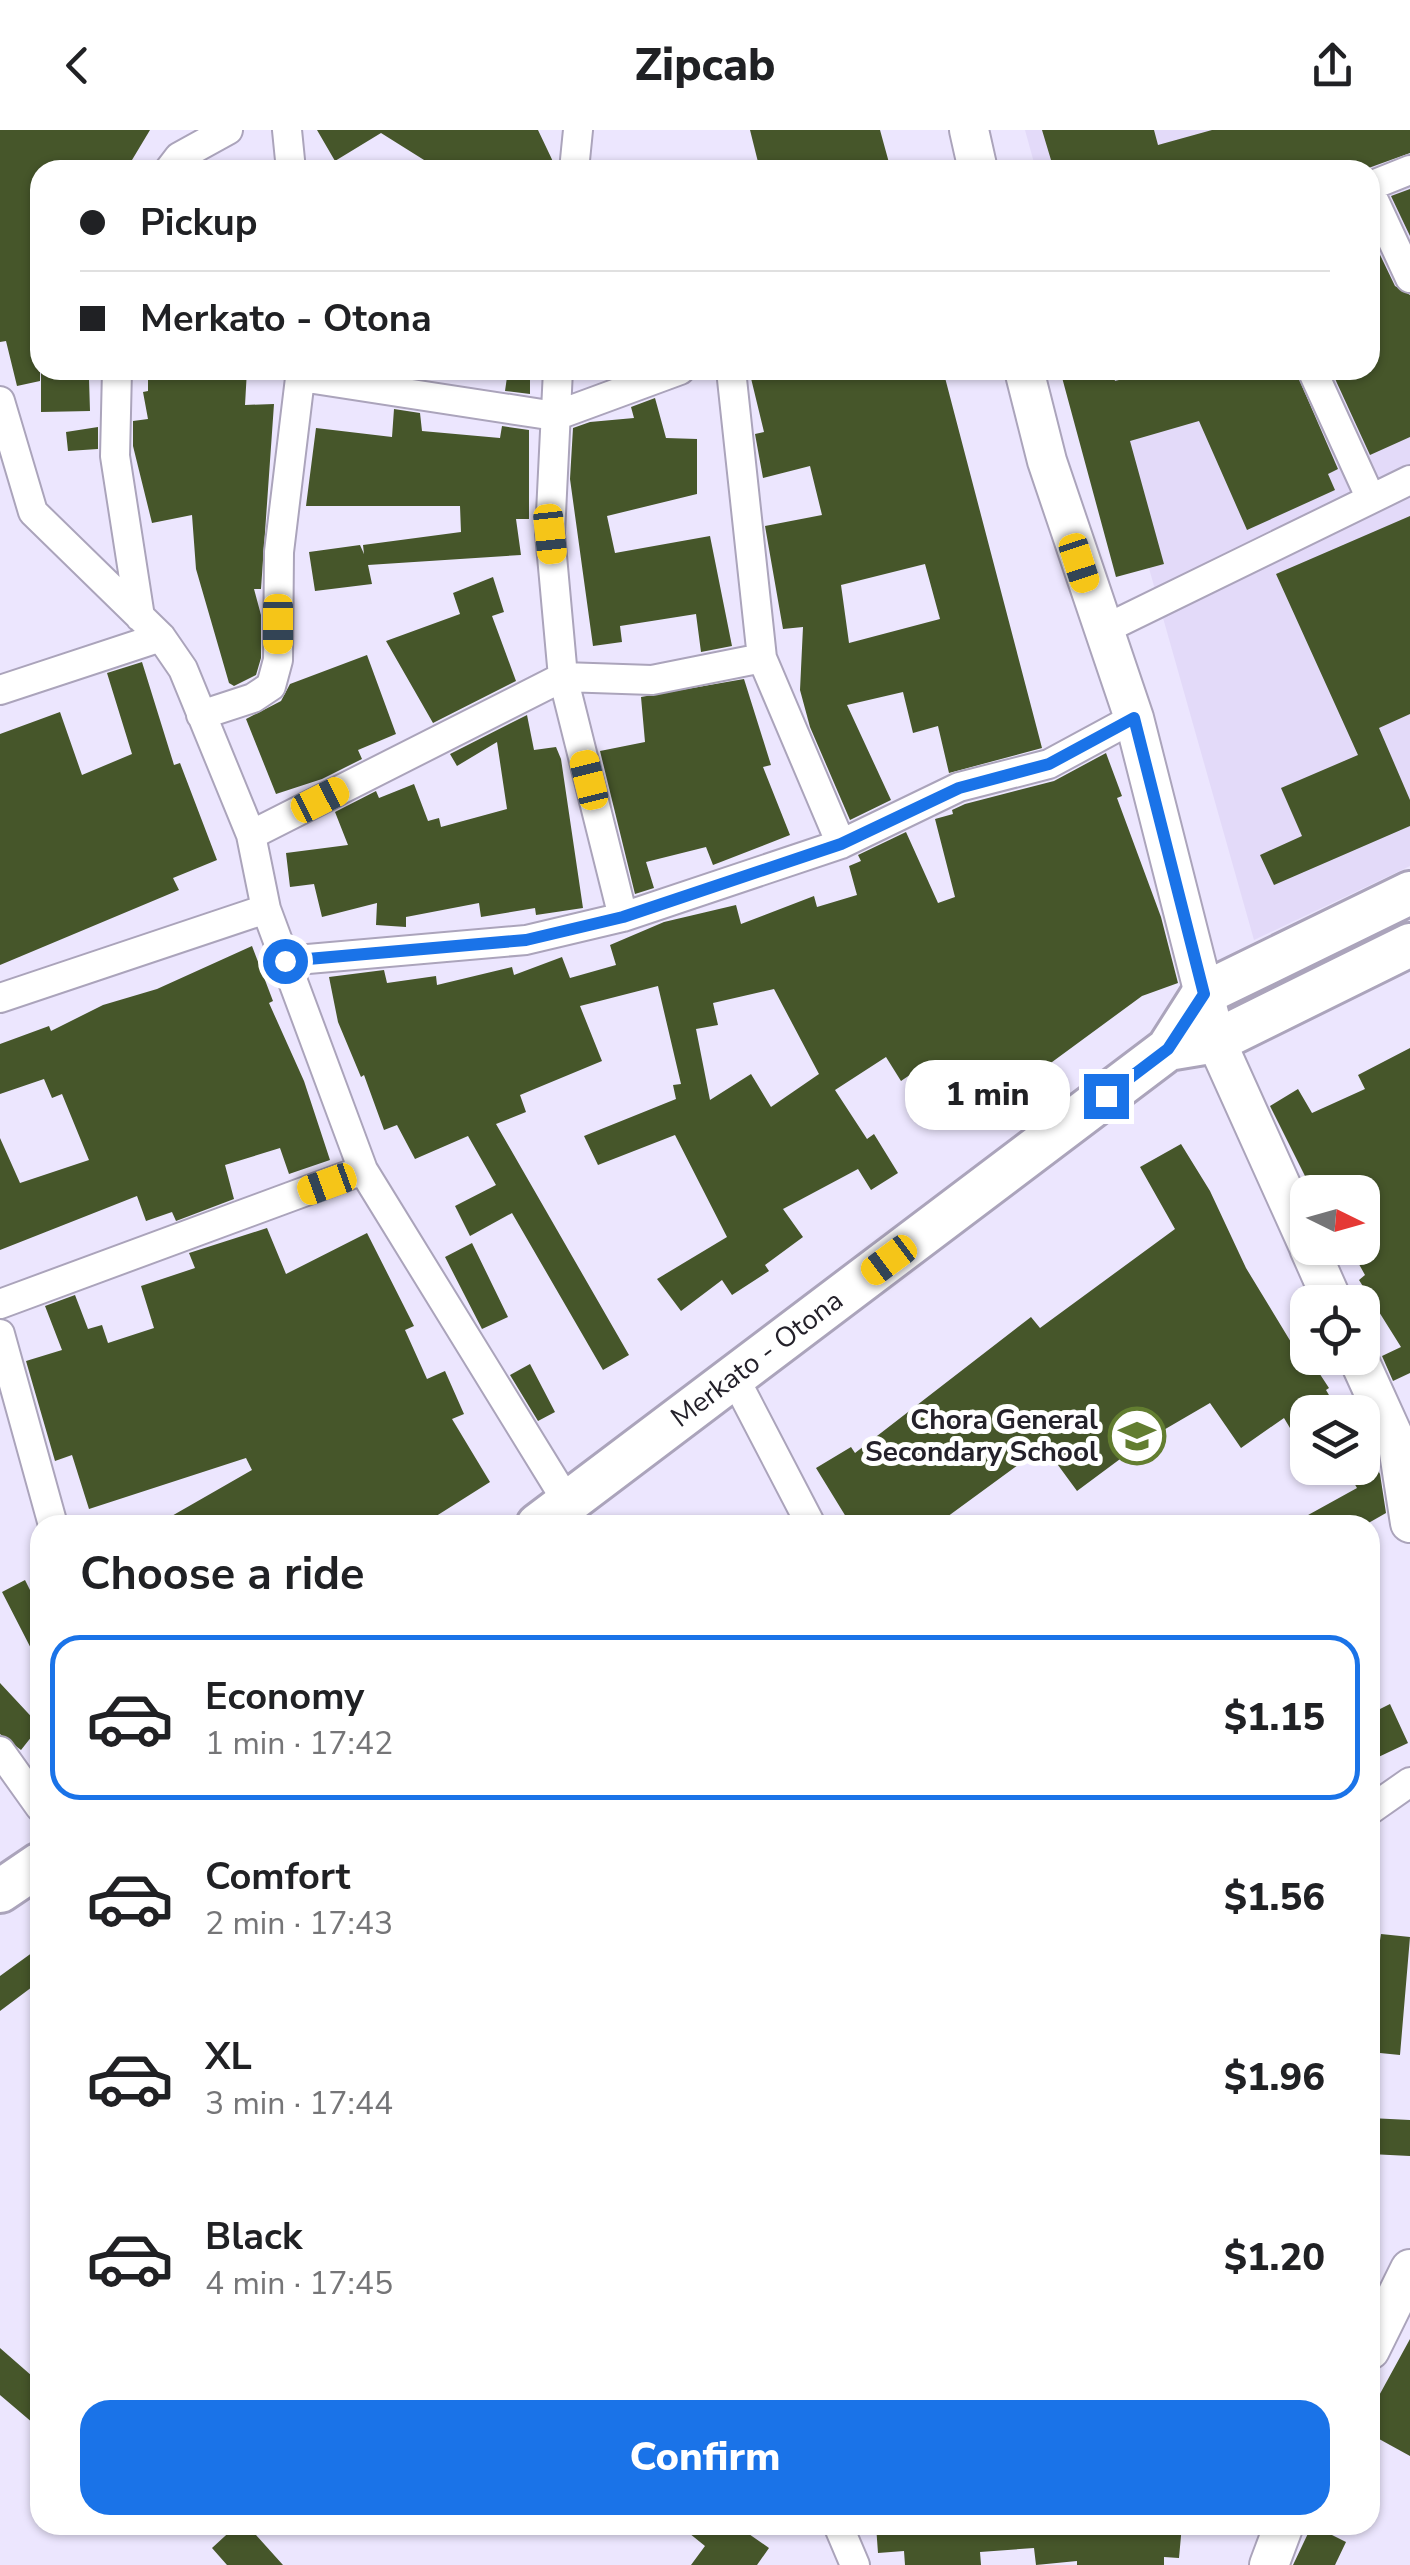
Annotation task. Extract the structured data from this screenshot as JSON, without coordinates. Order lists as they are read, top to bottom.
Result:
{
  "streets": {
    "main road": ["Merkato - Otona"]
  },
  "places": {
    "school or university": ["Chora General Secondary School"]
  },
  "north": "right",
  "page": {
    "header": "Zipcab",
    "banner": ["Pickup", "Merkato - Otona"],
    "bubble": "1 min",
    "heading": "Choose a ride",
    "list": [
      {
        "name": "Economy",
        "note": "1 min · 17:42",
        "value": "$1.15"
      },
      {
        "name": "Comfort",
        "note": "2 min · 17:43",
        "value": "$1.56"
      },
      {
        "name": "XL",
        "note": "3 min · 17:44",
        "value": "$1.96"
      },
      {
        "name": "Black",
        "note": "4 min · 17:45",
        "value": "$1.20"
      }
    ],
    "buttons": "Confirm"
  }
}
